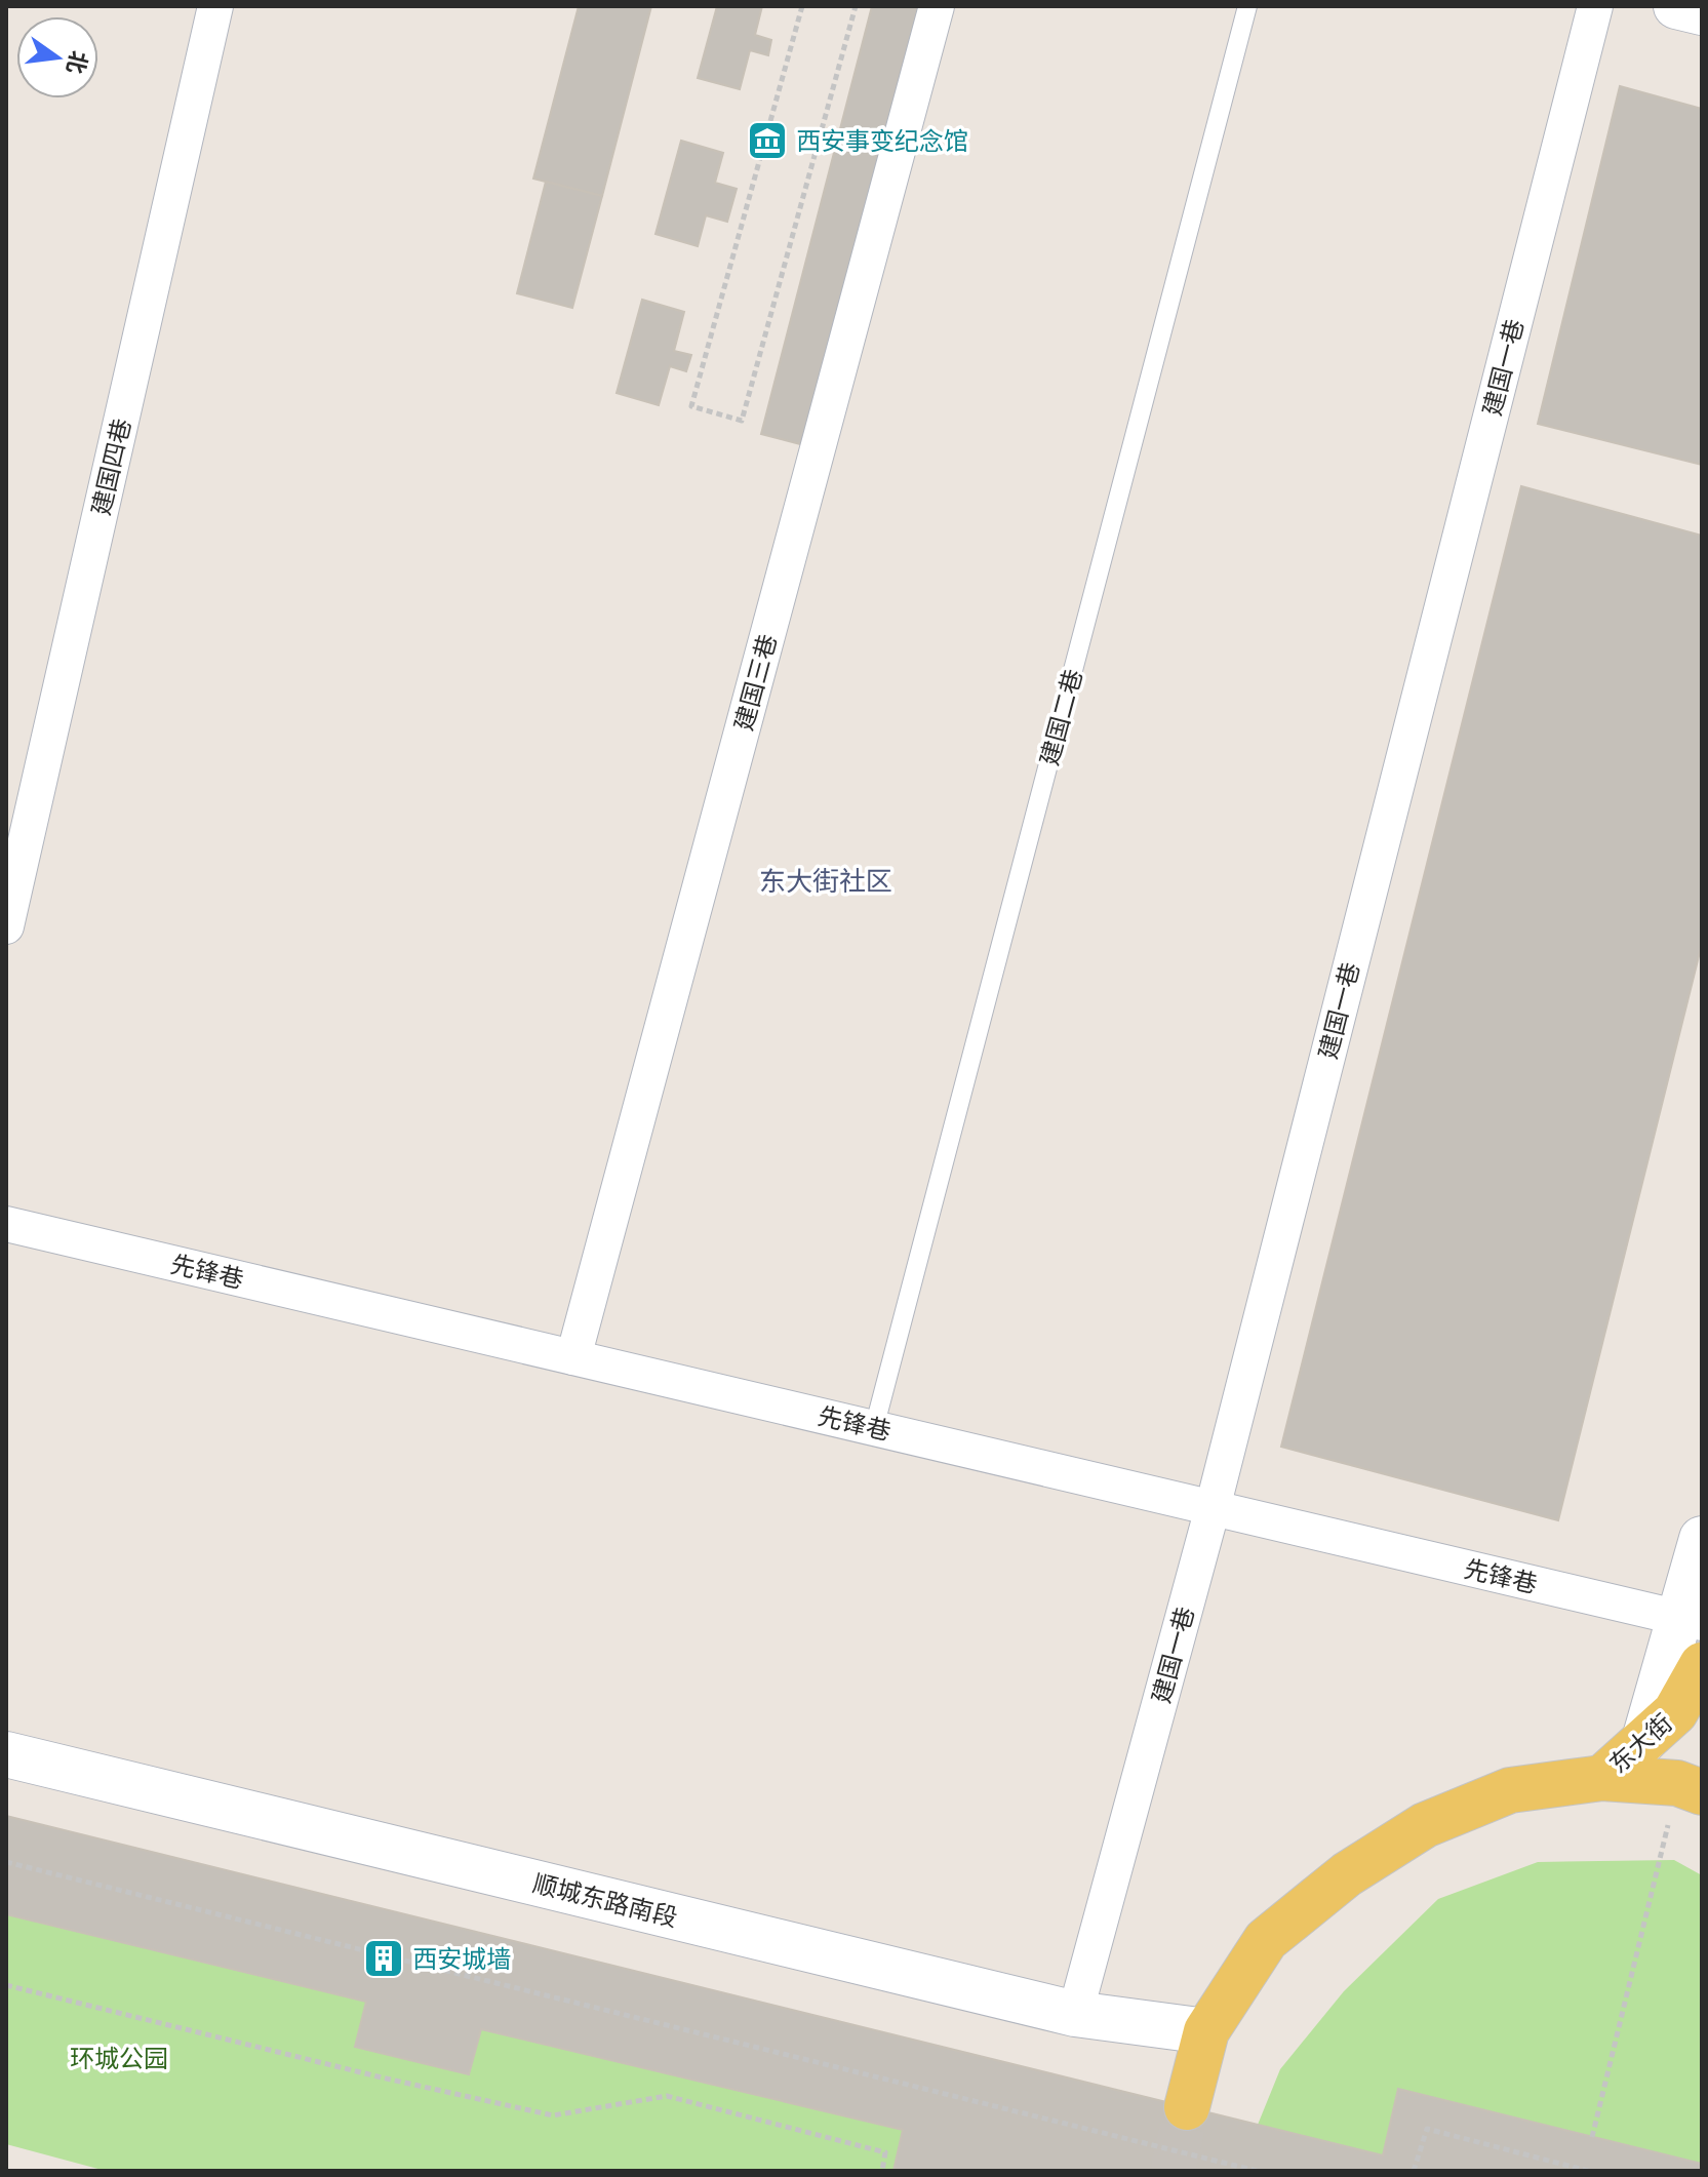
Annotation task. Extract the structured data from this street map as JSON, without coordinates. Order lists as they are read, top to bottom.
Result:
{
  "streets": {
    "main road": ["东大街"],
    "street": [
      "建国一巷",
      "建国四巷",
      "建国三巷",
      "先锋巷",
      "顺城东路南段"
    ],
    "lane": ["建国二巷"]
  },
  "crossings": [
    ["建国一巷", "先锋巷"],
    ["建国一巷", "顺城东路南段"],
    ["建国三巷", "先锋巷"],
    ["建国二巷", "先锋巷"]
  ],
  "districts": ["东大街社区"],
  "parks": ["环城公园"],
  "places": {
    "museum": ["西安事变纪念馆"],
    "building": ["西安城墙"]
  },
  "north": "right"
}
